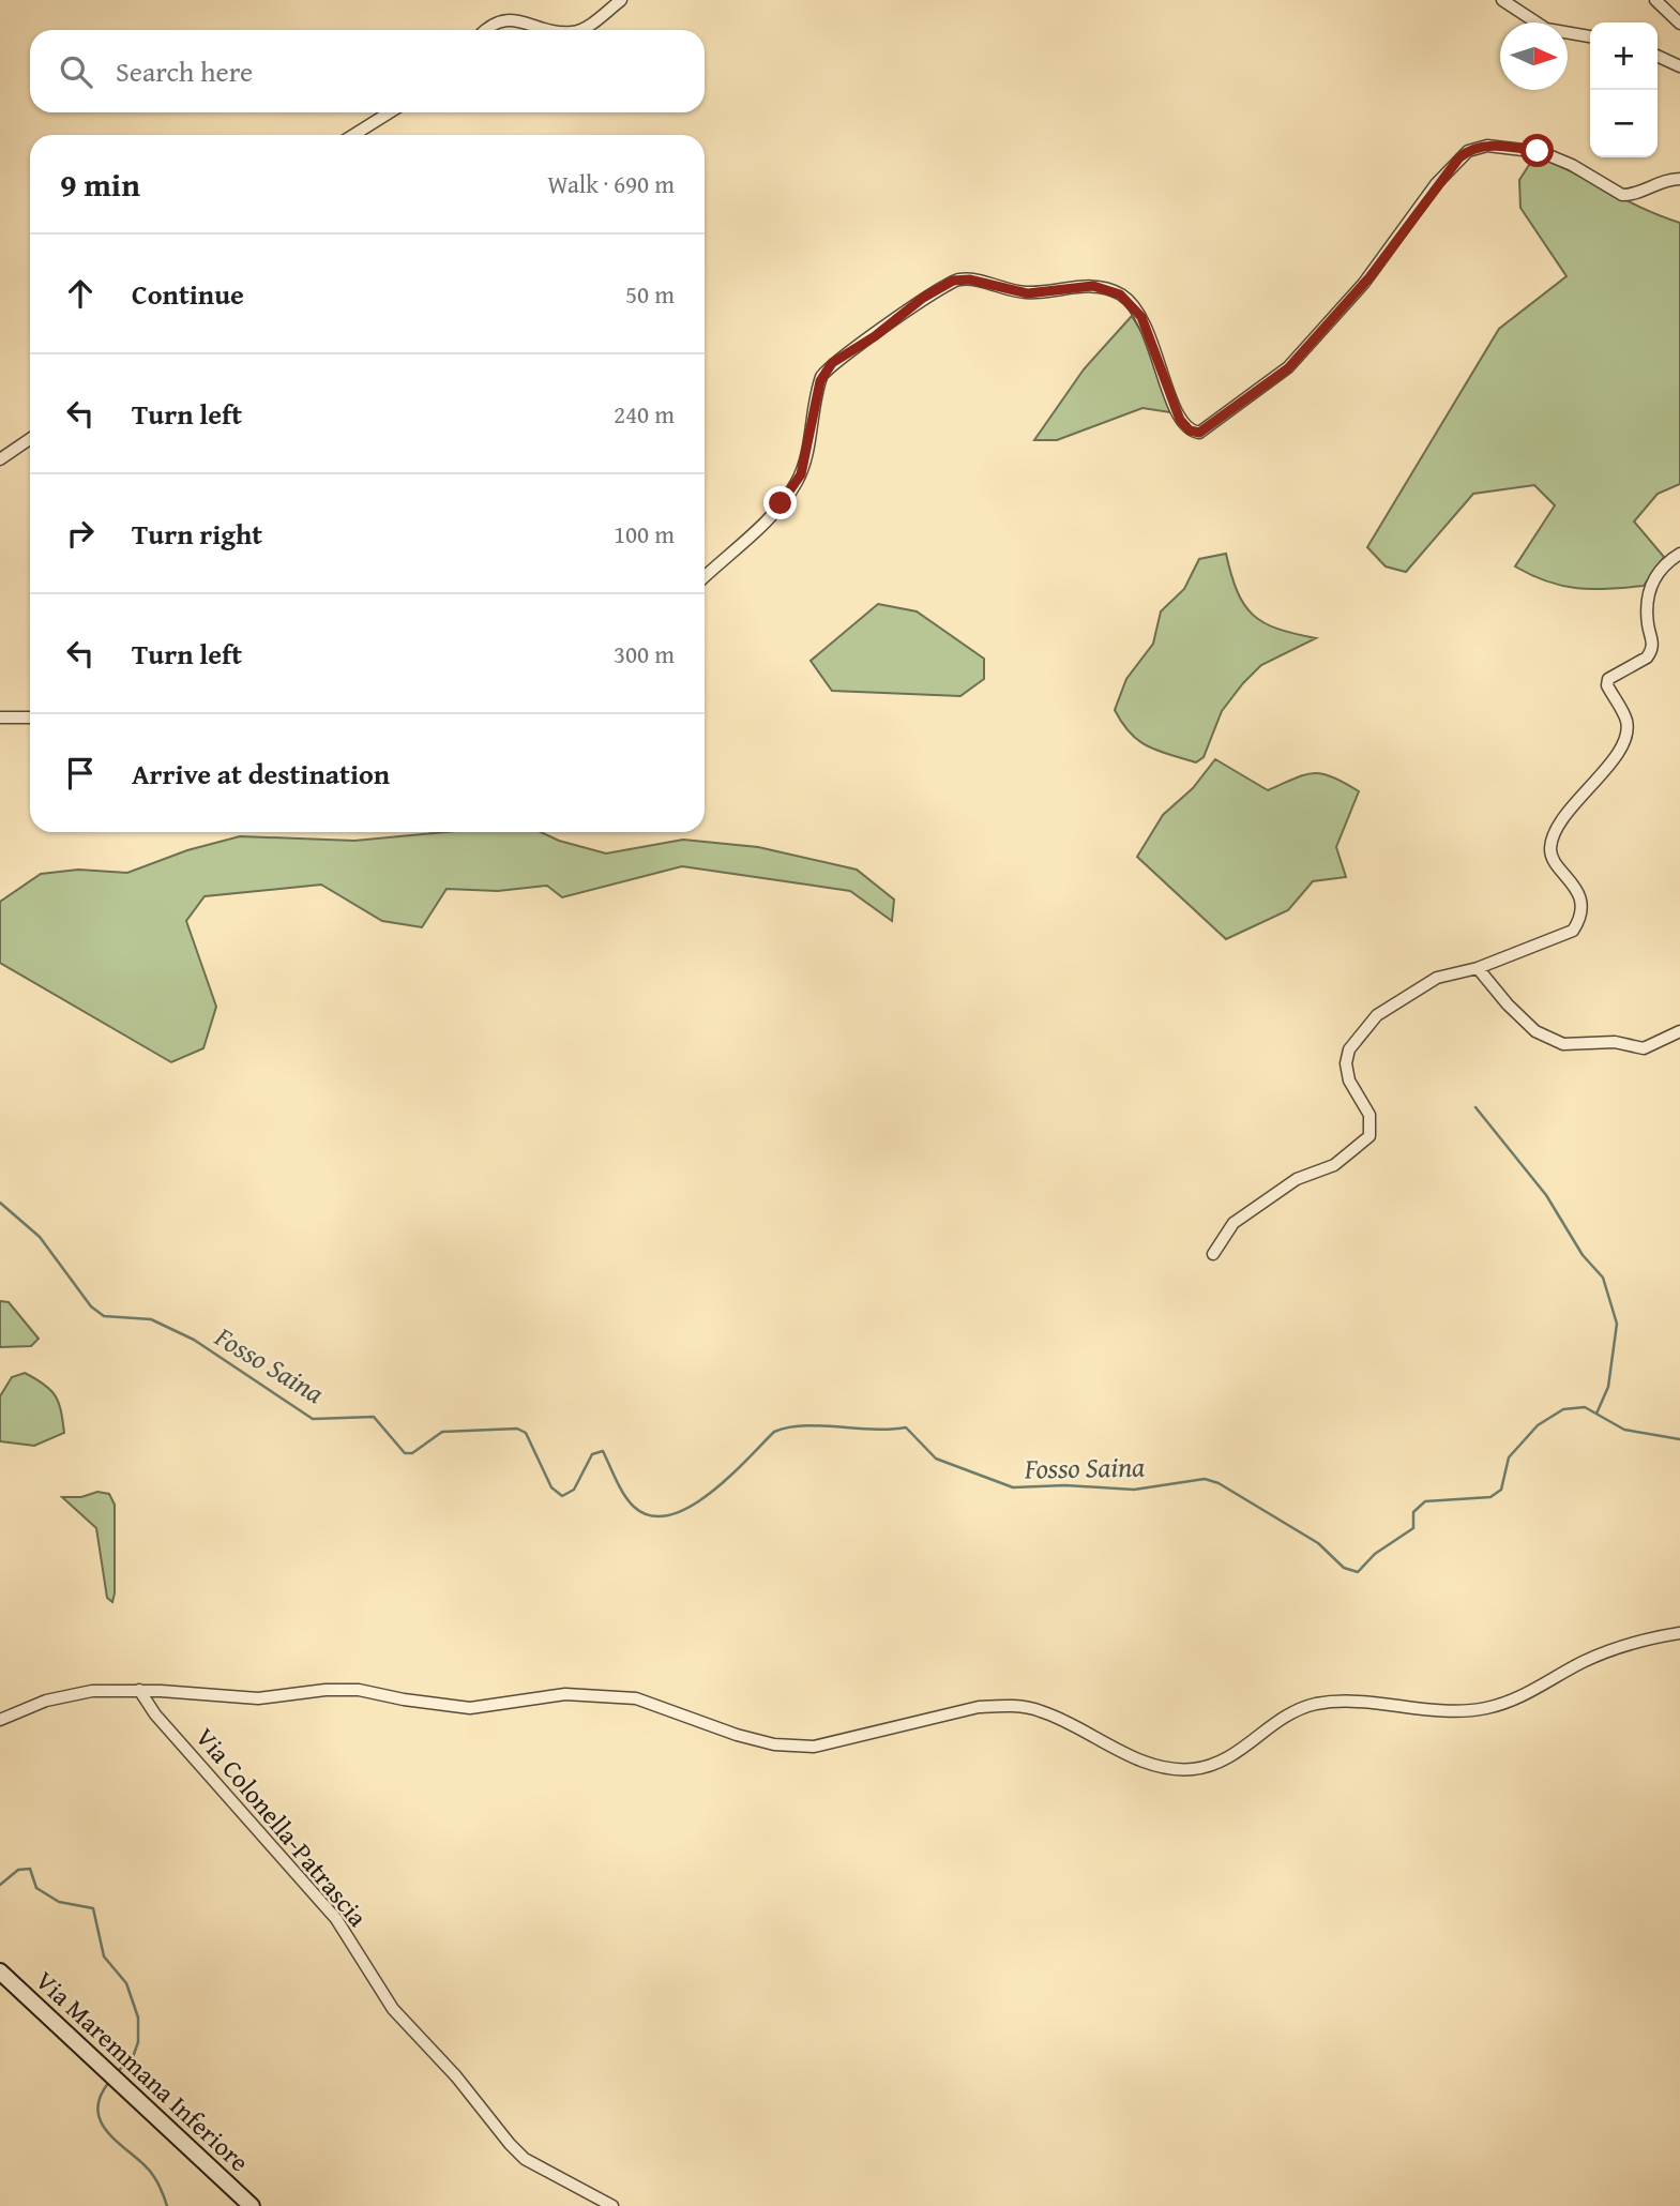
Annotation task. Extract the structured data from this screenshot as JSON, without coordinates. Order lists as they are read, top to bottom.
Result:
{
  "streets": {
    "main road": ["Via Maremmana Inferiore"],
    "street": ["Via Colonella-Patrascia"]
  },
  "water": ["Fosso Saina"],
  "north": "right",
  "page": {
    "map_buttons": ["+", "−"],
    "search": "Search here",
    "heading": ["9 min", "Walk · 690 m"],
    "list": [
      ["Continue", "50 m"],
      ["Turn left", "240 m"],
      ["Turn right", "100 m"],
      ["Turn left", "300 m"],
      "Arrive at destination"
    ]
  }
}
